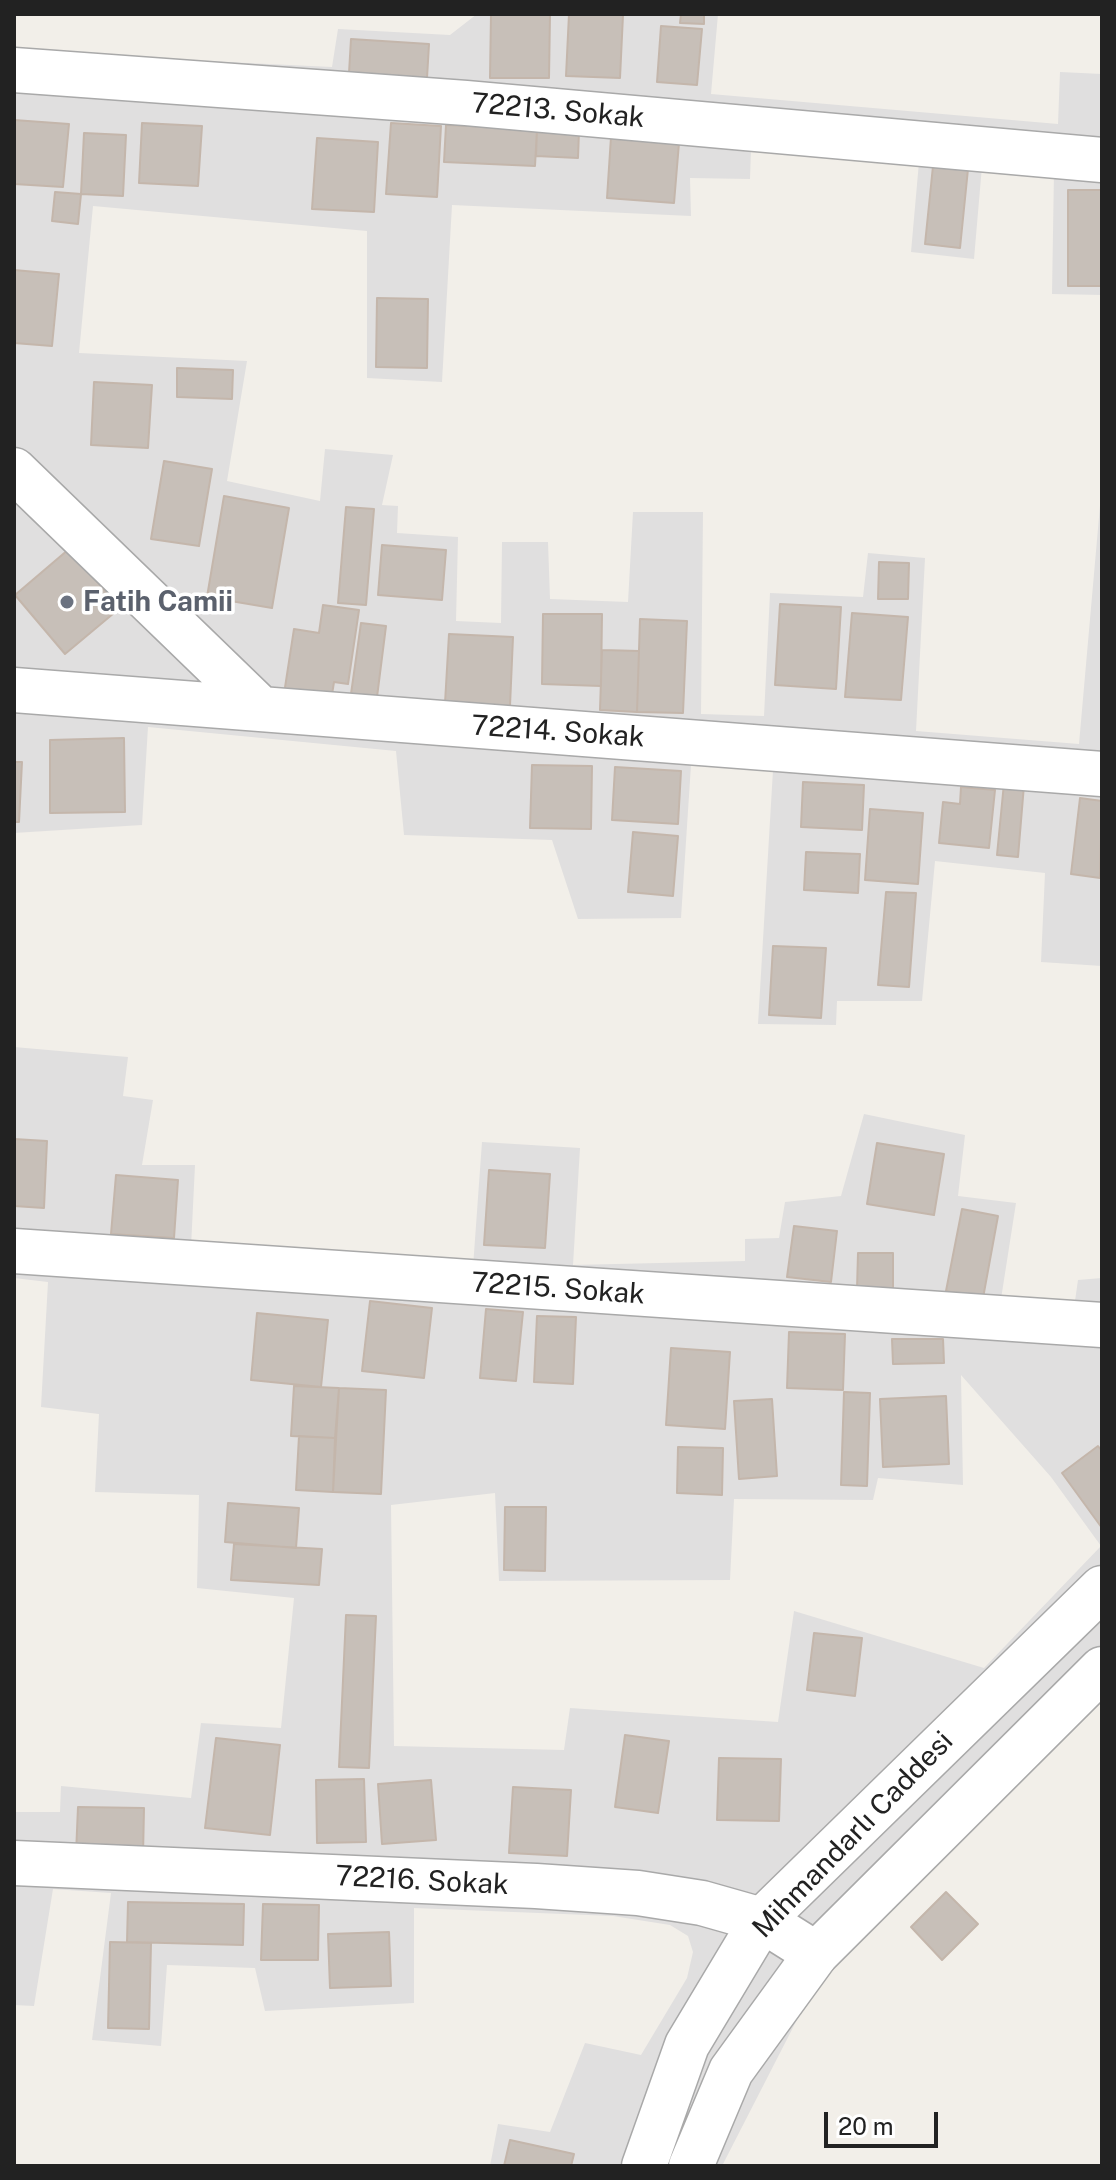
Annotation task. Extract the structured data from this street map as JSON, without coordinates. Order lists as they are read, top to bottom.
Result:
{
  "streets": {
    "street": [
      "72213. Sokak",
      "72214. Sokak",
      "72215. Sokak",
      "Mihmandarlı Caddesi",
      "72216. Sokak"
    ]
  },
  "crossings": [
    ["Mihmandarlı Caddesi", "72216. Sokak"]
  ],
  "places": ["Fatih Camii"],
  "scale_bar": "20 m"
}
